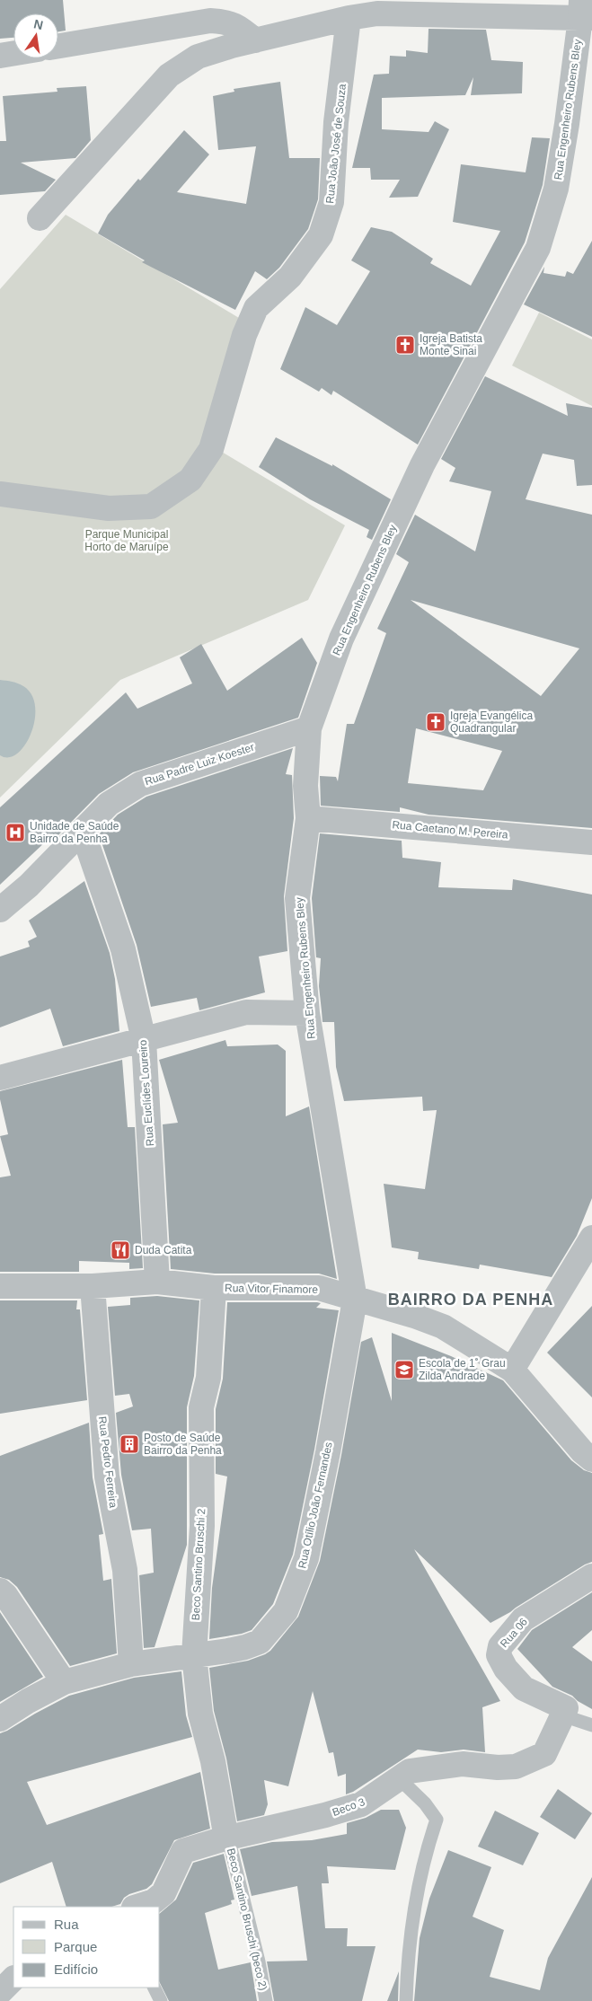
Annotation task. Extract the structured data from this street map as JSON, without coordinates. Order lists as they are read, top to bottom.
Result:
{
  "streets": {
    "street": [
      "Rua Engenheiro Rubens Bley",
      "Rua João José de Souza",
      "Rua Padre Luiz Koester",
      "Rua Caetano M. Pereira",
      "Rua Euclídes Loureiro",
      "Rua Vitor Finamore",
      "Rua Pedro Ferreira",
      "Rua Otílio João Fernandes",
      "Beco Santino Bruschi 2",
      "Rua 06",
      "Beco 3"
    ],
    "lane": ["Beco Santino Bruschi (beco 2)"]
  },
  "crossings": [
    ["Rua Engenheiro Rubens Bley", "Rua Padre Luiz Koester"],
    ["Rua Engenheiro Rubens Bley", "Rua Caetano M. Pereira"],
    ["Rua Engenheiro Rubens Bley", "Rua Vitor Finamore"],
    ["Rua Engenheiro Rubens Bley", "Rua Otílio João Fernandes"],
    ["Rua Padre Luiz Koester", "Rua Euclídes Loureiro"],
    ["Rua Euclídes Loureiro", "Rua Vitor Finamore"],
    ["Rua Vitor Finamore", "Rua Pedro Ferreira"],
    ["Rua Vitor Finamore", "Rua Otílio João Fernandes"],
    ["Rua Vitor Finamore", "Beco Santino Bruschi 2"],
    ["Rua Pedro Ferreira", "Rua Otílio João Fernandes"],
    ["Rua Otílio João Fernandes", "Beco Santino Bruschi 2"],
    ["Beco Santino Bruschi 2", "Beco 3"],
    ["Beco Santino Bruschi 2", "Beco Santino Bruschi (beco 2)"],
    ["Rua 06", "Beco 3"],
    ["Beco 3", "Beco Santino Bruschi (beco 2)"]
  ],
  "districts": ["BAIRRO DA PENHA"],
  "parks": ["Parque Municipal Horto de Maruípe"],
  "places": {
    "church": ["Igreja Batista Monte Sinai", "Igreja Evangélica Quadrangular"],
    "hospital": ["Unidade de Saúde Bairro da Penha"],
    "restaurant": ["Duda Catita"],
    "school or university": ["Escola de 1˚ Grau Zilda Andrade"],
    "building": ["Posto de Saúde Bairro da Penha"]
  },
  "legend": ["Rua", "Parque", "Edifício"],
  "north": "top"
}
